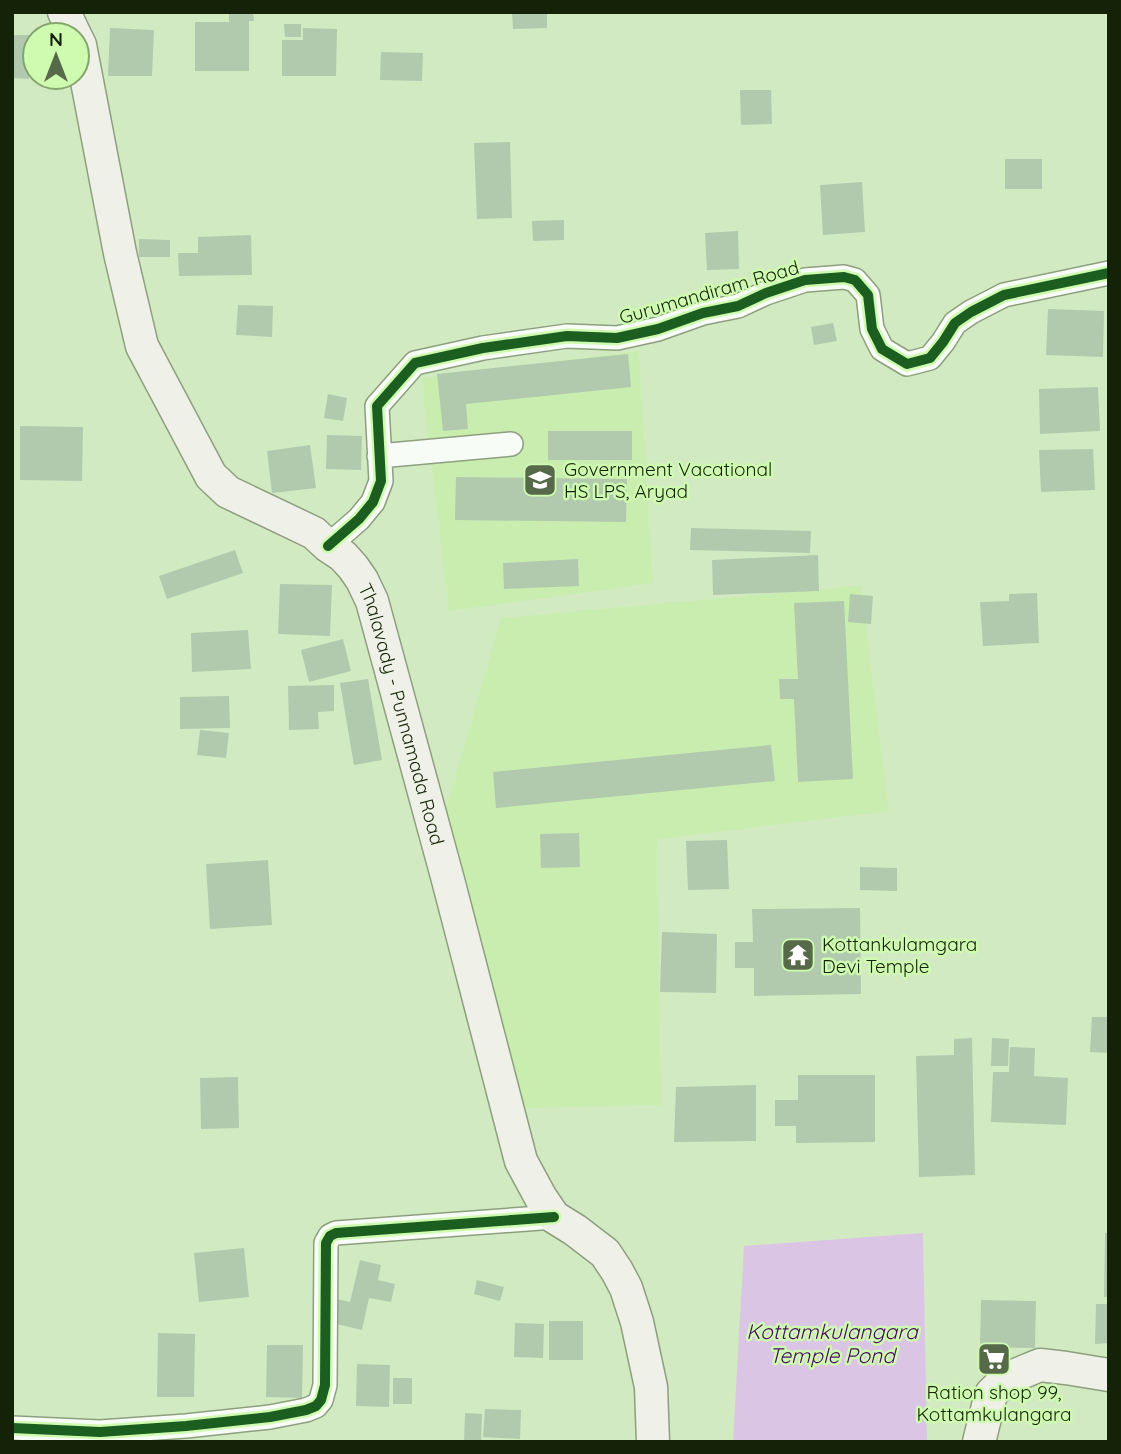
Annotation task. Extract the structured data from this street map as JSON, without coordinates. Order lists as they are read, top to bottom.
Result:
{
  "streets": {
    "main road": ["Thalavady - Punnamada Road"],
    "street": ["Gurumandiram Road"]
  },
  "crossings": [
    ["Gurumandiram Road", "Thalavady - Punnamada Road"]
  ],
  "water": ["Kottamkulangara Temple Pond"],
  "places": {
    "school or university": ["Government Vacational HS LPS, Aryad"],
    "temple": ["Kottankulamgara Devi Temple"],
    "supermarket": ["Ration shop 99, Kottamkulangara"]
  },
  "north": "top"
}
